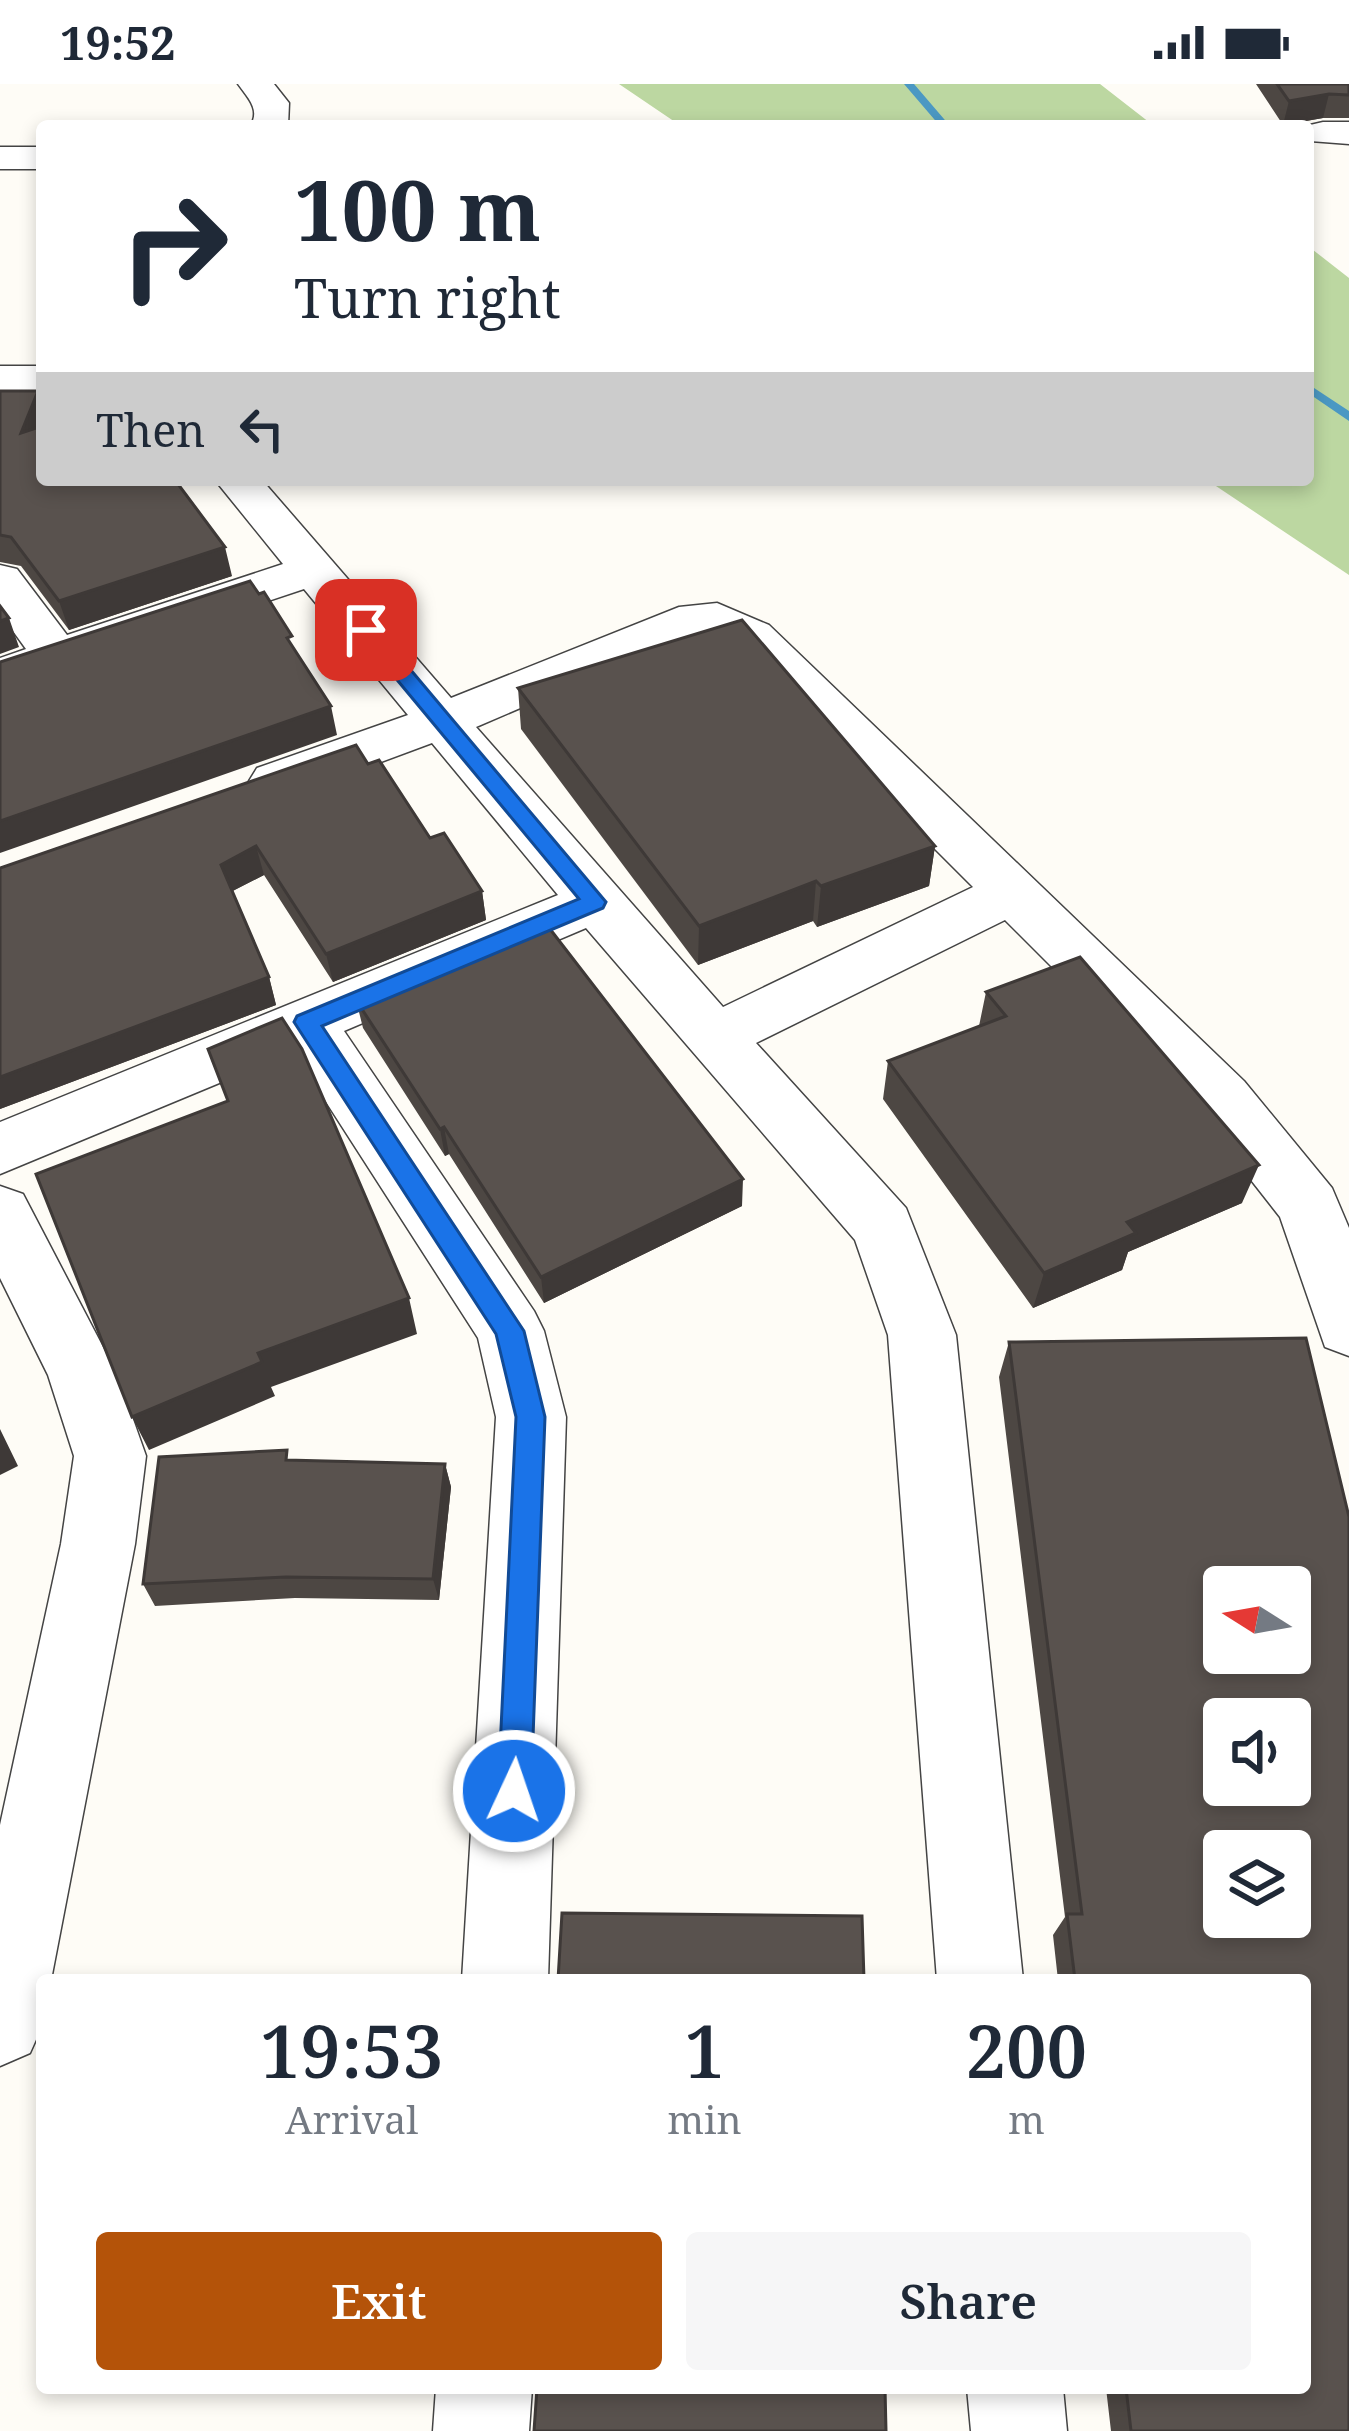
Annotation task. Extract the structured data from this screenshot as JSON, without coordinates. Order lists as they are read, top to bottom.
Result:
{
  "north": "left",
  "page": {
    "status": "19:52",
    "turn": ["100 m", "Turn right"],
    "then": "Then",
    "eta": [
      "19:53",
      "Arrival",
      "1",
      "min",
      "200",
      "m"
    ],
    "buttons": ["Exit", "Share"]
  }
}
